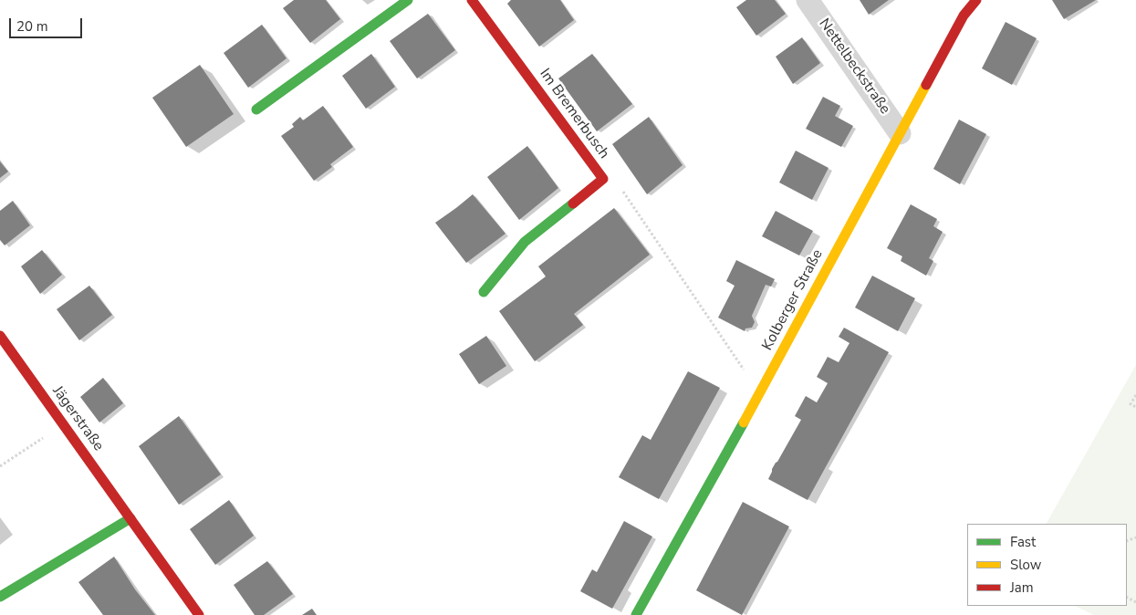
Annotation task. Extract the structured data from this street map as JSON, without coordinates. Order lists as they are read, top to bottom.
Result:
{
  "streets": {
    "street": [
      "Nettelbeckstraße",
      "Im Bremerbusch",
      "Kolberger Straße",
      "Jägerstraße"
    ]
  },
  "crossings": [
    ["Nettelbeckstraße", "Kolberger Straße"]
  ],
  "legend": ["Fast", "Slow", "Jam"],
  "scale_bar": "20 m"
}
